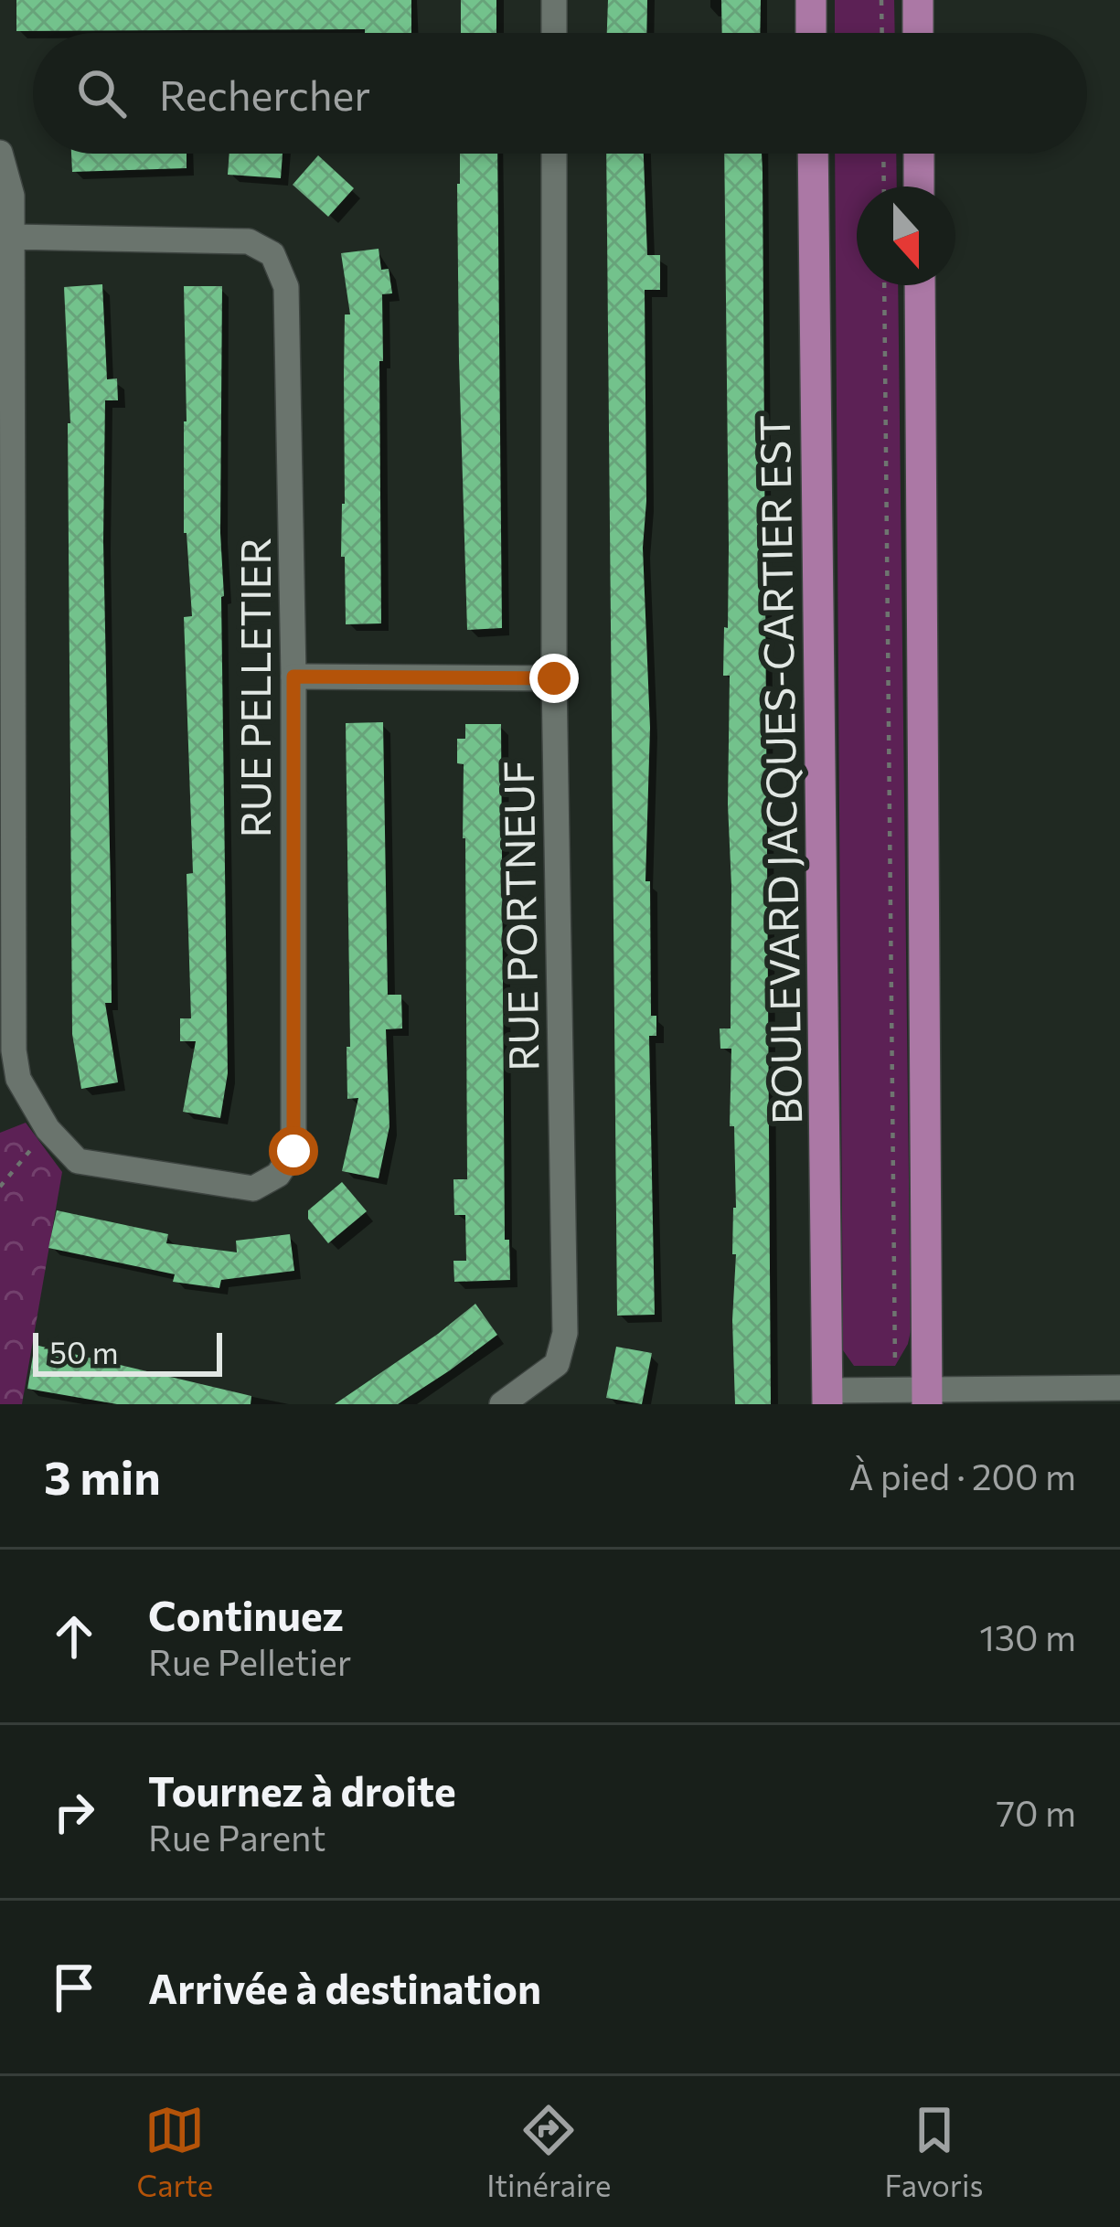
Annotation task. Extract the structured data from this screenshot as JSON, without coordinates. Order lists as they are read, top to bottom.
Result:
{
  "streets": {
    "main road": ["BOULEVARD JACQUES-CARTIER EST"],
    "street": ["RUE PELLETIER", "RUE PORTNEUF"]
  },
  "scale_bar": "50 m",
  "north": "bottom",
  "page": {
    "search": "Rechercher",
    "scale": "50 m",
    "heading": ["3 min", "À pied · 200 m"],
    "list": [
      ["Continuez", "Rue Pelletier", "130 m"],
      ["Tournez à droite", "Rue Parent", "70 m"],
      "Arrivée à destination"
    ],
    "nav": ["Carte", "Itinéraire", "Favoris"]
  }
}
